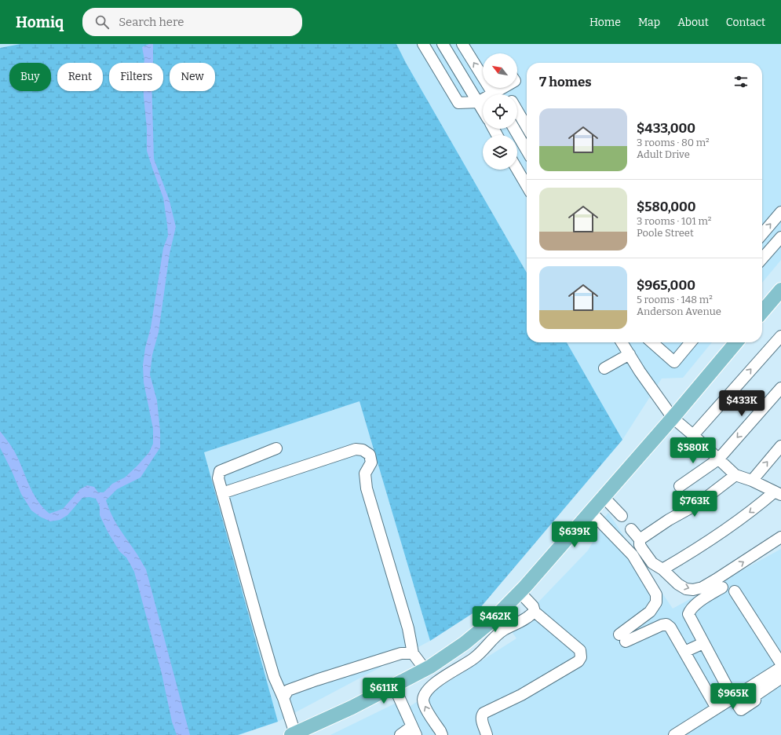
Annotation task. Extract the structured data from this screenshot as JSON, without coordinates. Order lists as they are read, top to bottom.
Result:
{
  "north": "top left",
  "page": {
    "header": "Homiq",
    "search": "Search here",
    "nav": [
      "Home",
      "Map",
      "About",
      "Contact"
    ],
    "chip": [
      "Buy",
      "Rent",
      "Filters",
      "New"
    ],
    "heading": "7 homes",
    "list": [
      {
        "name": "$433,000",
        "note": "3 rooms · 80 m² · Adult Drive"
      },
      {
        "name": "$580,000",
        "note": "3 rooms · 101 m² · Poole Street"
      },
      {
        "name": "$965,000",
        "note": "5 rooms · 148 m² · Anderson Avenue"
      }
    ],
    "price": [
      "$433K",
      "$580K",
      "$763K",
      "$639K",
      "$462K",
      "$611K",
      "$965K"
    ]
  }
}
